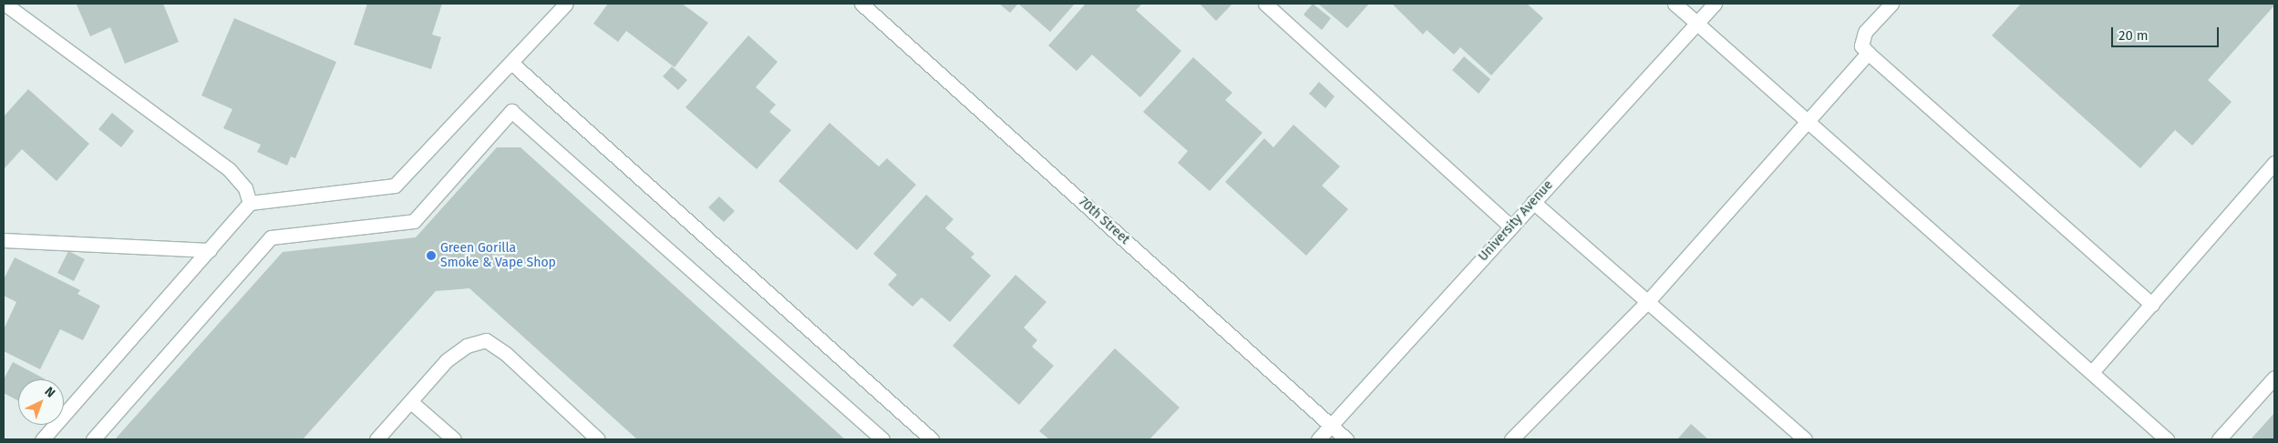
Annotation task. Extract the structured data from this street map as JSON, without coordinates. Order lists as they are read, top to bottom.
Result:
{
  "streets": {
    "street": ["70th Street", "University Avenue"]
  },
  "crossings": [
    ["70th Street", "University Avenue"]
  ],
  "places": ["Green Gorilla Smoke & Vape Shop"],
  "scale_bar": "20 m",
  "north": "top right"
}
